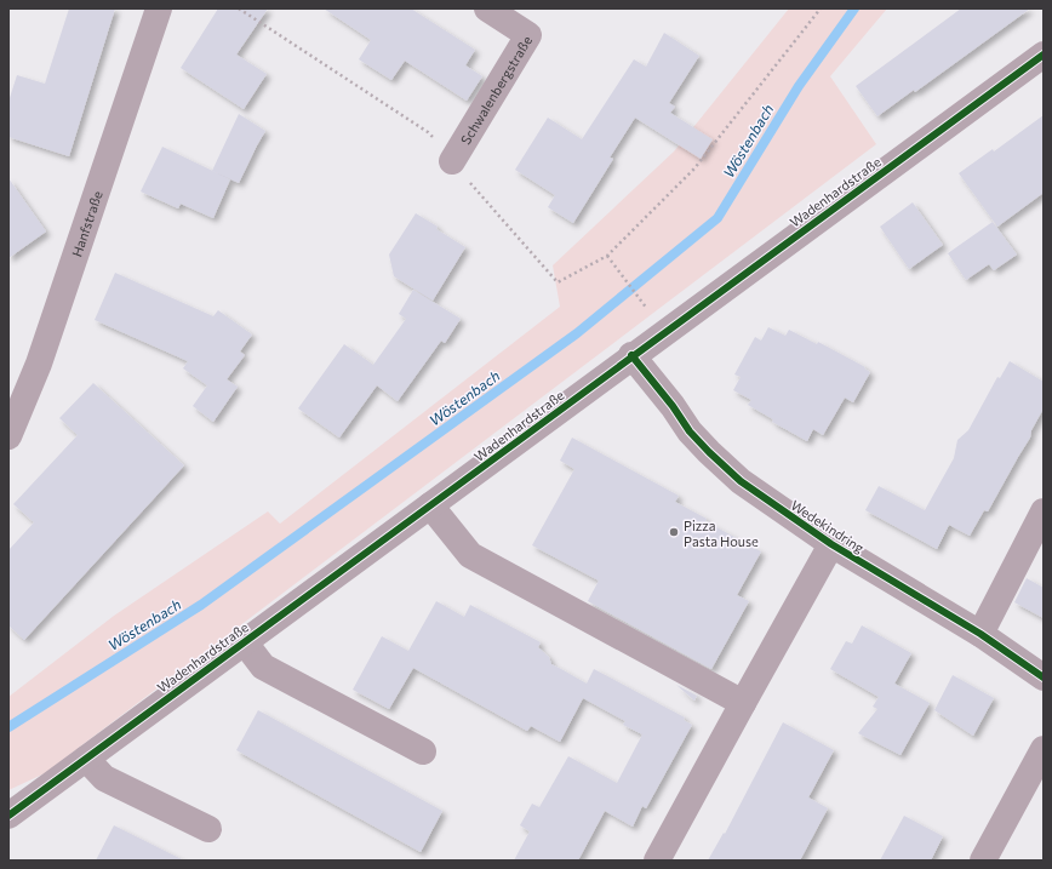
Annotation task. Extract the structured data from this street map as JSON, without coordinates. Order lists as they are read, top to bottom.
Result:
{
  "streets": {
    "street": [
      "Schwalenbergstraße",
      "Wadenhardstraße",
      "Hanfstraße",
      "Wedekindring"
    ]
  },
  "crossings": [
    ["Wadenhardstraße", "Wedekindring"]
  ],
  "water": ["Wöstenbach"],
  "places": ["Pizza Pasta House"]
}
